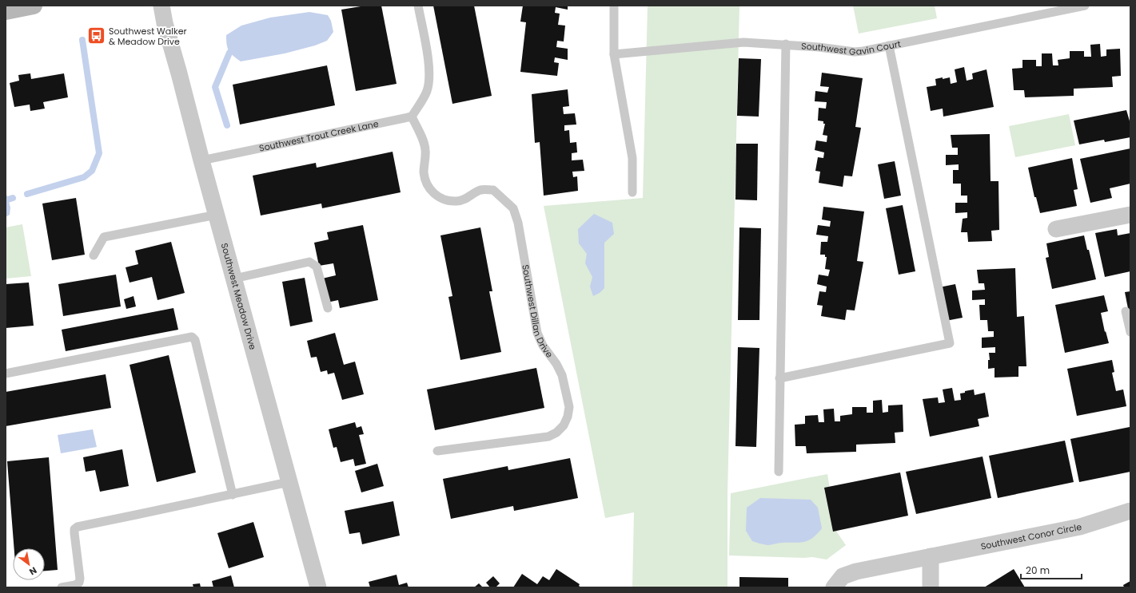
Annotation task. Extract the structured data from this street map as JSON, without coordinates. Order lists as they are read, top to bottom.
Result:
{
  "streets": {
    "street": ["Southwest Meadow Drive", "Southwest Conor Circle"],
    "lane": ["Southwest Gavin Court", "Southwest Trout Creek Lane", "Southwest Dillan Drive"]
  },
  "crossings": [
    ["Southwest Trout Creek Lane", "Southwest Meadow Drive"],
    ["Southwest Trout Creek Lane", "Southwest Dillan Drive"]
  ],
  "places": {
    "bus stop": ["Southwest Walker & Meadow Drive"]
  },
  "scale_bar": "20 m",
  "north": "bottom right"
}
